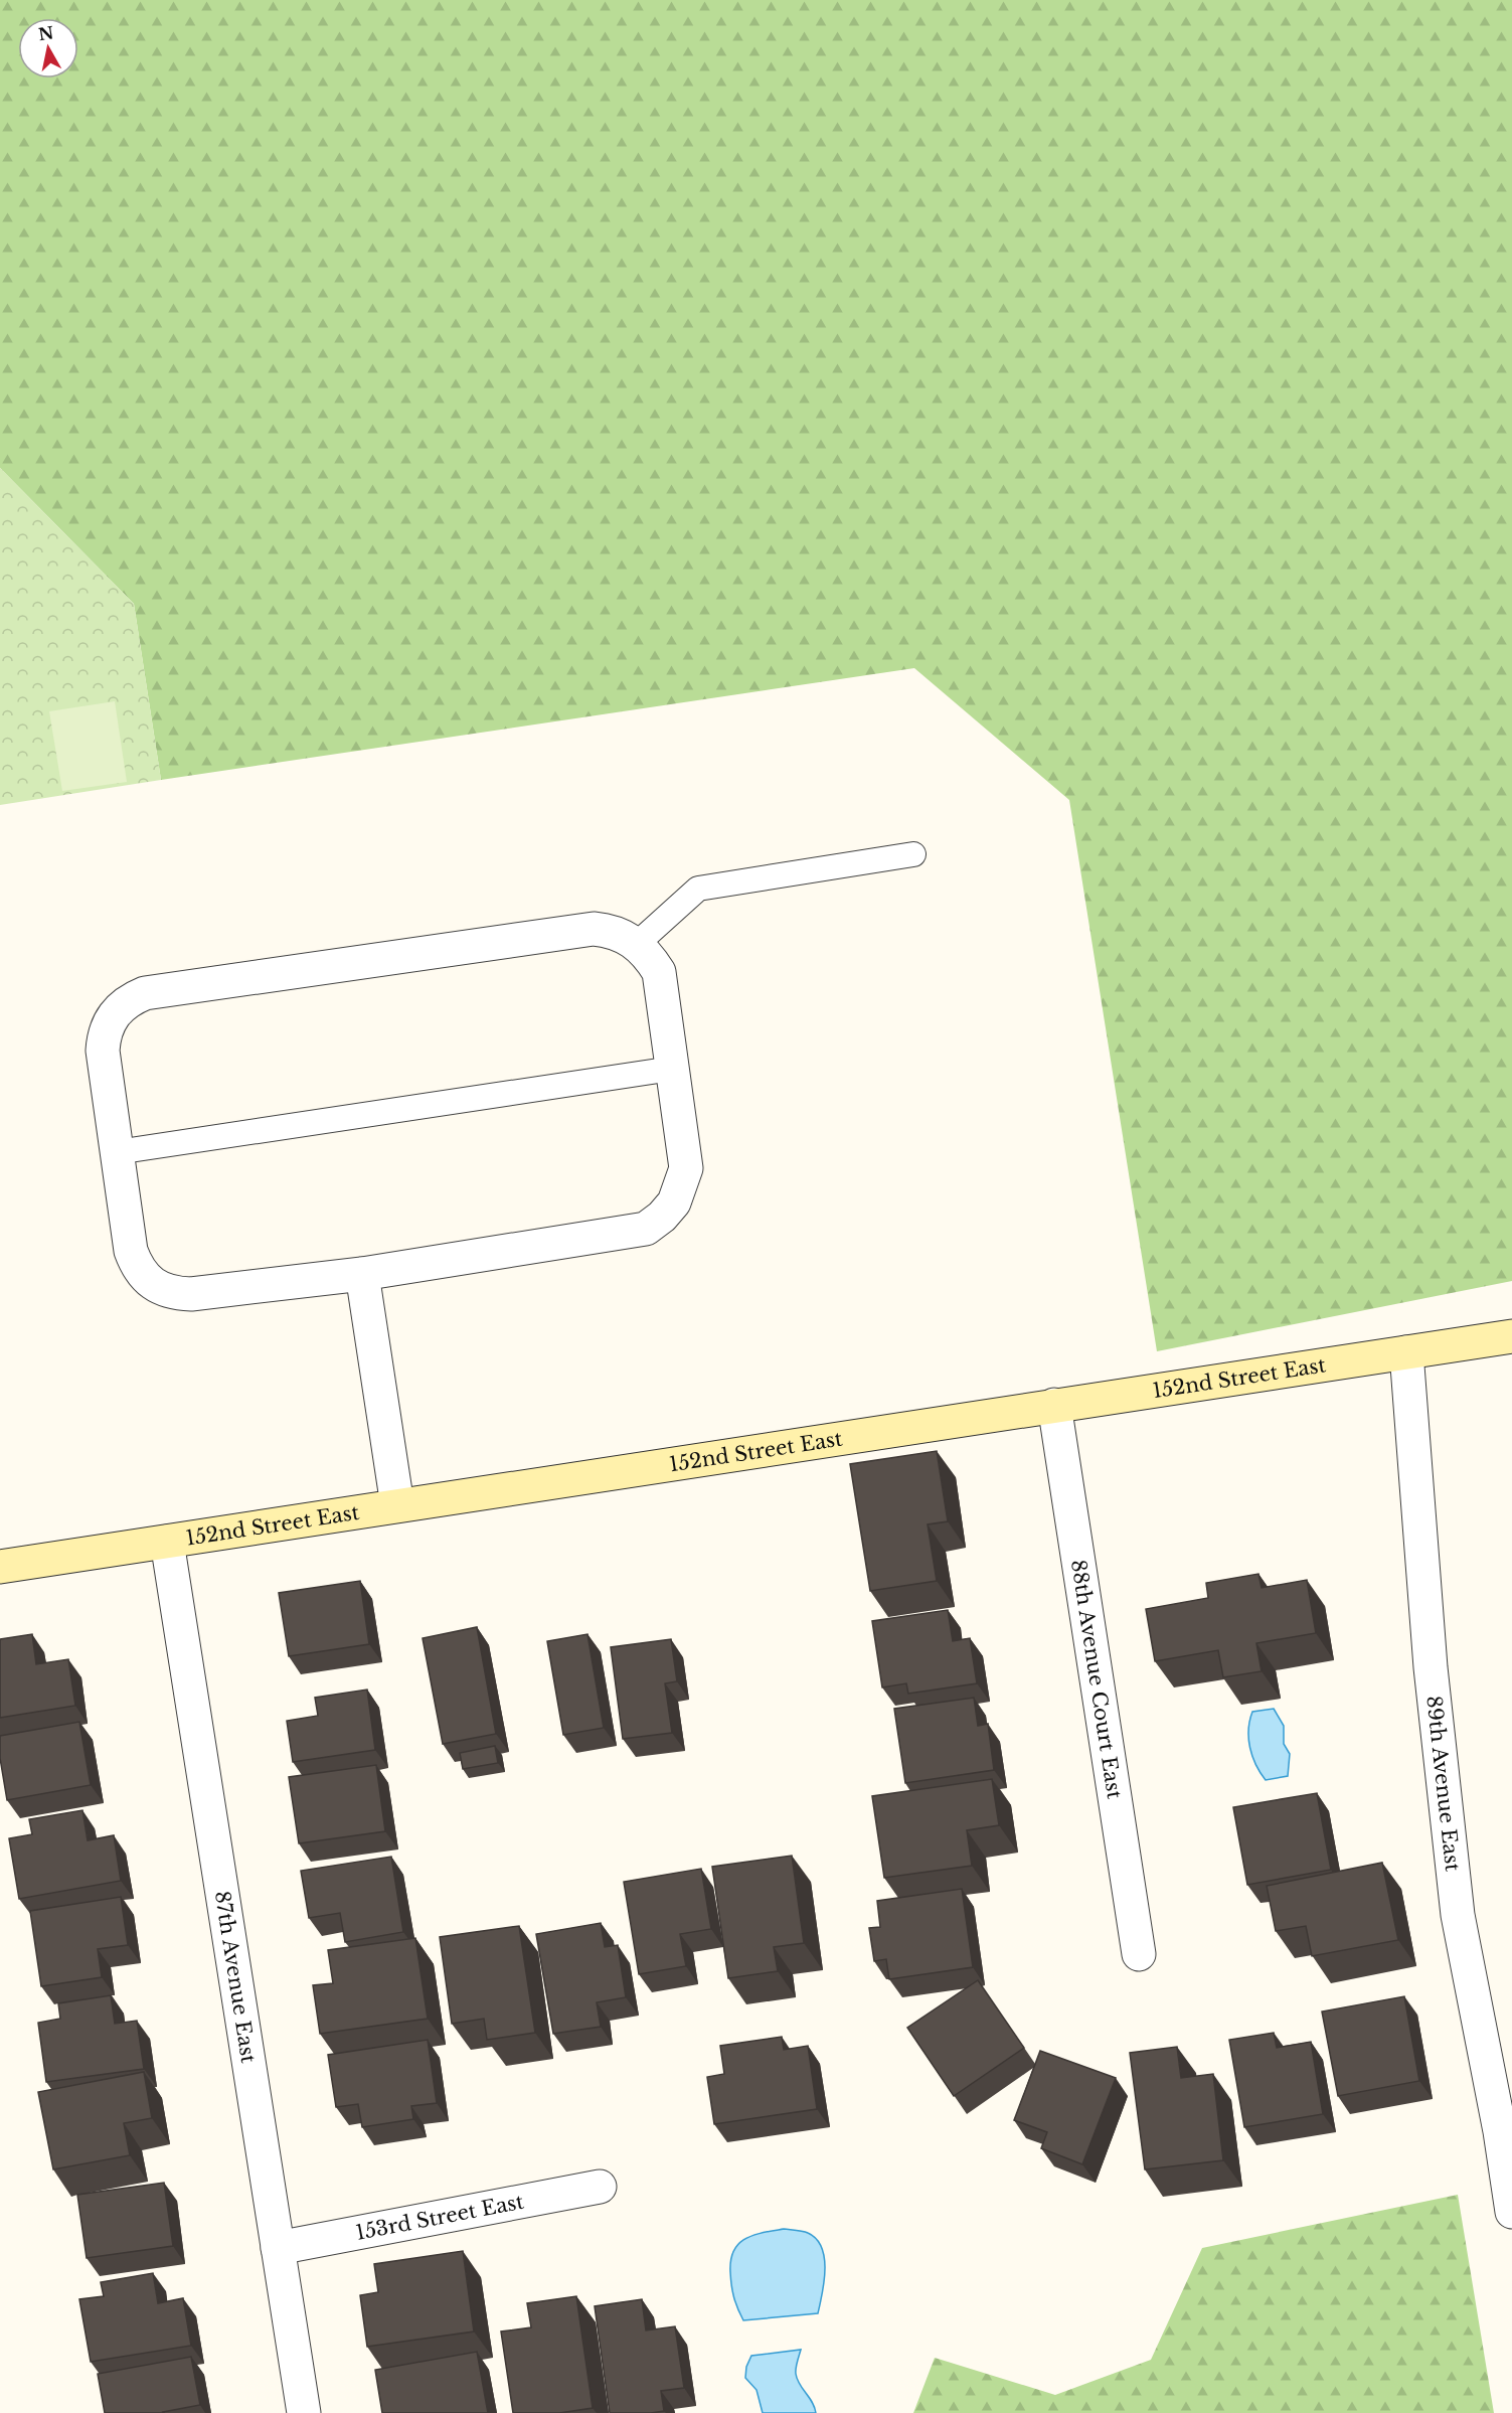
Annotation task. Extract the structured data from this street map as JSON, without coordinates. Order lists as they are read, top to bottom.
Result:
{
  "streets": {
    "street": [
      "152nd Street East",
      "88th Avenue Court East",
      "89th Avenue East",
      "87th Avenue East",
      "153rd Street East"
    ]
  },
  "crossings": [
    ["152nd Street East", "88th Avenue Court East"],
    ["152nd Street East", "89th Avenue East"],
    ["152nd Street East", "87th Avenue East"],
    ["87th Avenue East", "153rd Street East"]
  ],
  "north": "top"
}
